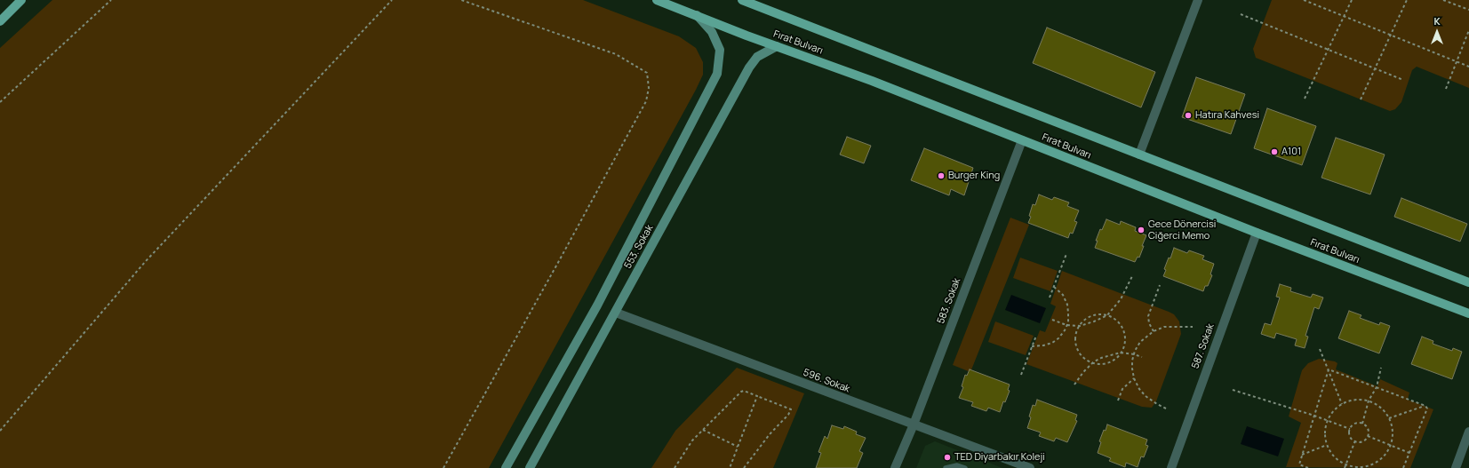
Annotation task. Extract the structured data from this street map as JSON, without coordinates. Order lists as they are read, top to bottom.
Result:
{
  "streets": {
    "main road": ["Fırat Bulvarı", "553. Sokak"],
    "street": ["583. Sokak", "587. Sokak", "596. Sokak"]
  },
  "crossings": [
    ["Fırat Bulvarı", "553. Sokak"],
    ["Fırat Bulvarı", "583. Sokak"],
    ["Fırat Bulvarı", "587. Sokak"],
    ["553. Sokak", "596. Sokak"],
    ["583. Sokak", "596. Sokak"]
  ],
  "places": [
    "Hatıra Kahvesi",
    "A101",
    "Burger King",
    "Gece Dönercisi Ciğerci Memo",
    "TED Diyarbakır Koleji"
  ],
  "north": "top"
}
